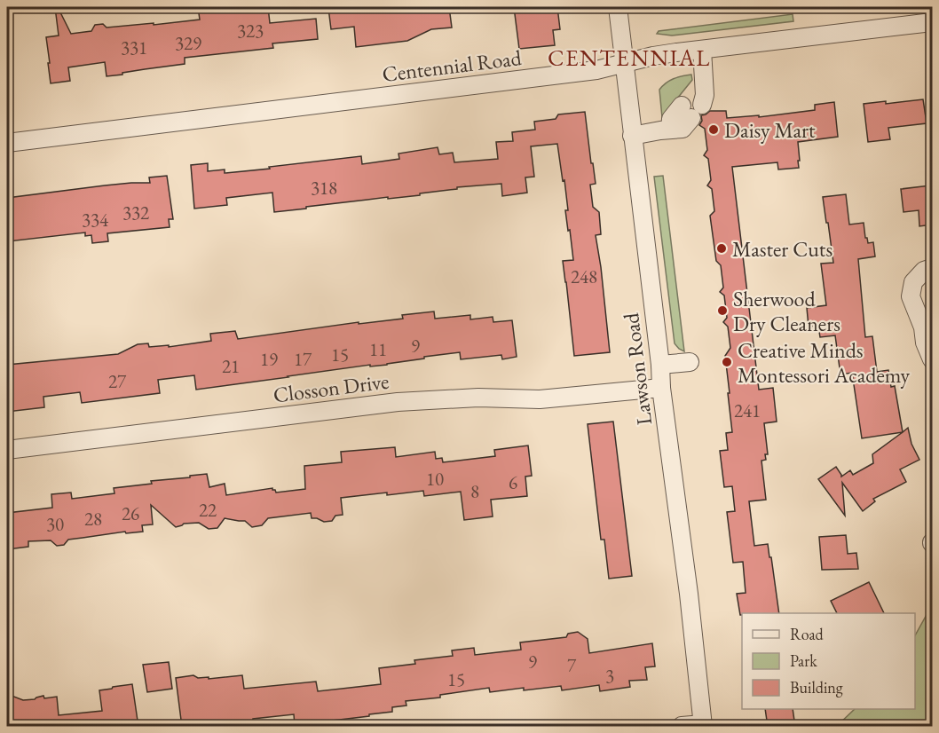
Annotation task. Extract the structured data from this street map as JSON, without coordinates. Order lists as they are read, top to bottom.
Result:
{
  "streets": {
    "street": ["Centennial Road", "Lawson Road", "Closson Drive"]
  },
  "crossings": [
    ["Centennial Road", "Lawson Road"],
    ["Lawson Road", "Closson Drive"]
  ],
  "districts": ["CENTENNIAL"],
  "places": [
    "Daisy Mart",
    "Master Cuts",
    "Sherwood Dry Cleaners",
    "Creative Minds Montessori Academy"
  ],
  "house_numbers": [
    "323",
    "329",
    "331",
    "318",
    "332",
    "334",
    "248",
    "9",
    "11",
    "15",
    "19",
    "17",
    "21",
    "27",
    "241",
    "10",
    "6",
    "8",
    "22",
    "26",
    "28",
    "30",
    "9",
    "7",
    "3",
    "15"
  ],
  "legend": ["Road", "Park", "Building"]
}
